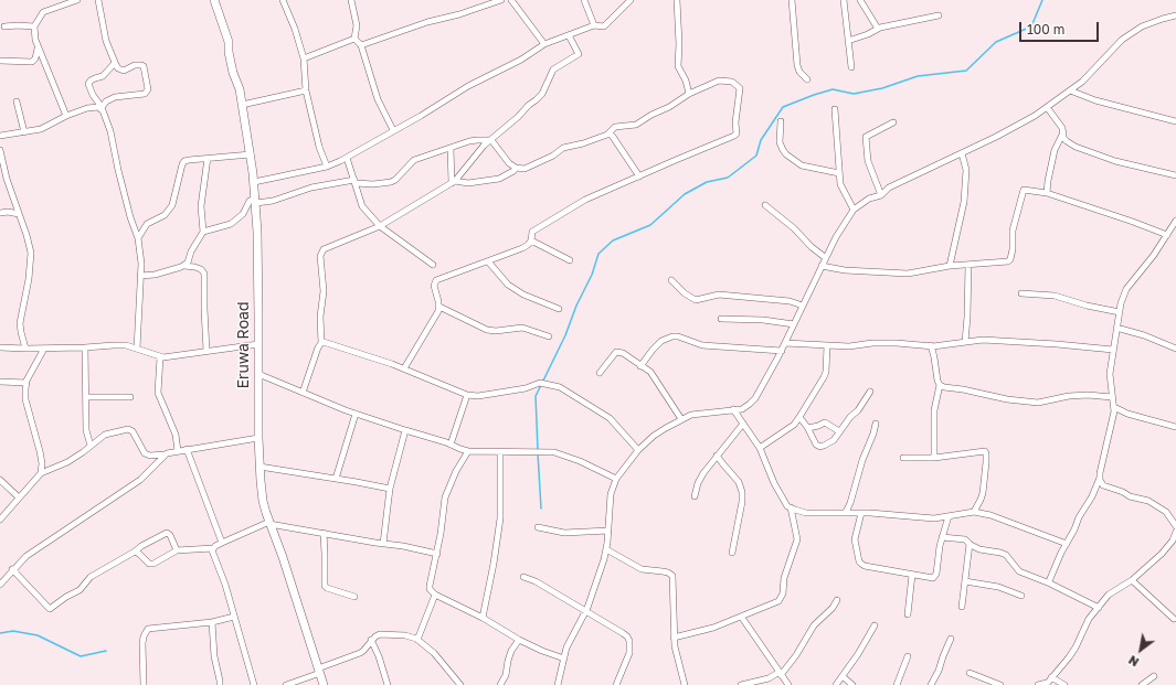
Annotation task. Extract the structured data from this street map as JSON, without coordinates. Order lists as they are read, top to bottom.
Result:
{
  "streets": {
    "main road": ["Eruwa Road"]
  },
  "scale_bar": "100 m",
  "north": "bottom left"
}
